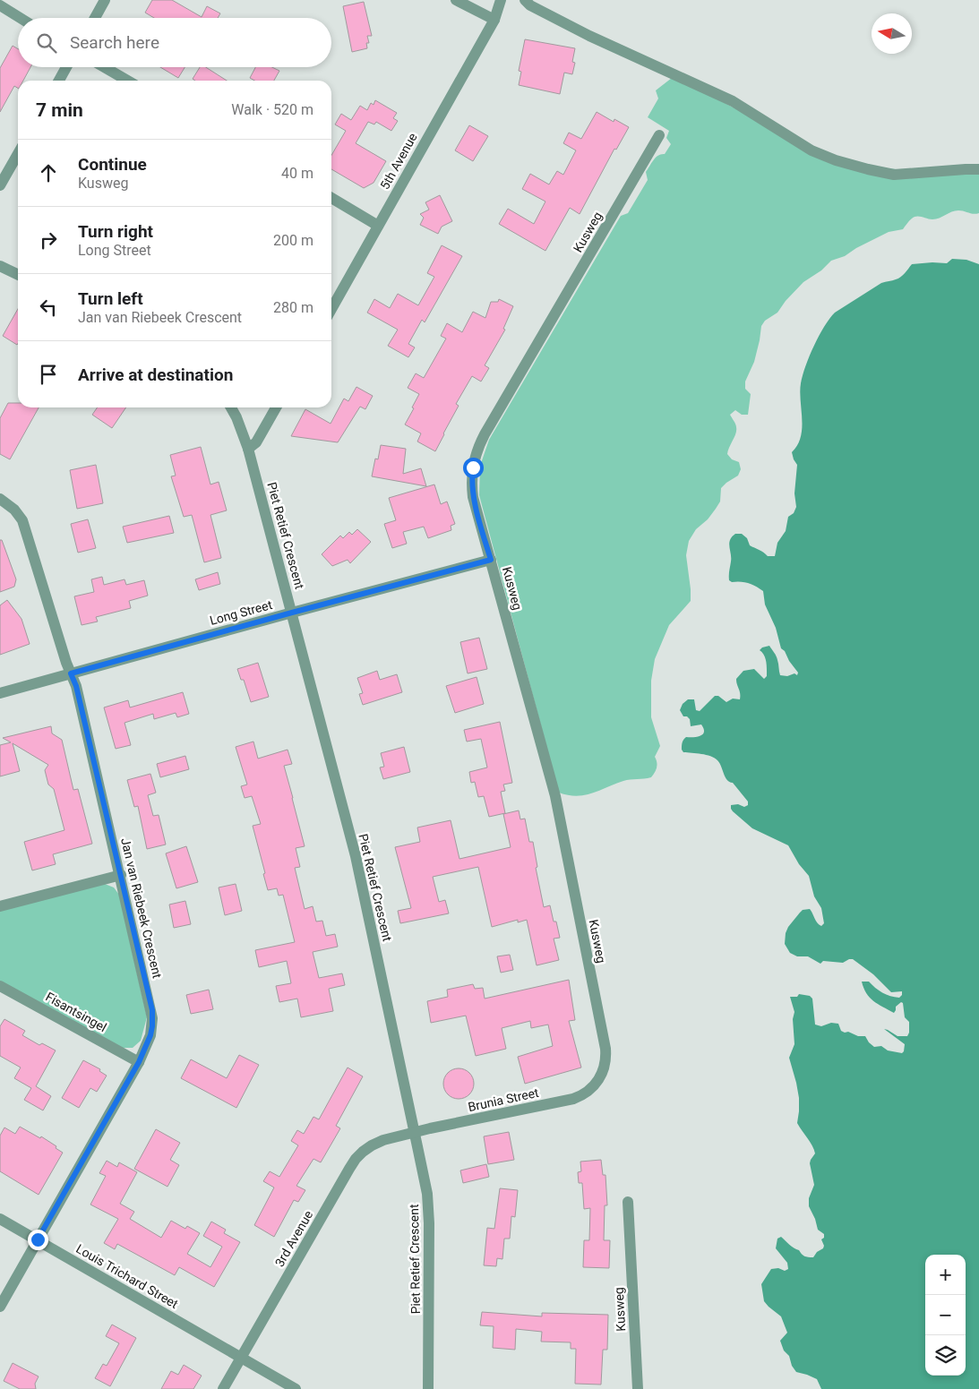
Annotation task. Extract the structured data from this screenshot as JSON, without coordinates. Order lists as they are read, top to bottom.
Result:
{
  "streets": {
    "street": [
      "5th Avenue",
      "Kusweg",
      "Piet Retief Crescent",
      "Long Street",
      "Jan van Riebeek Crescent",
      "Fisantsingel",
      "Brunia Street",
      "3rd Avenue",
      "Louis Trichard Street"
    ]
  },
  "crossings": [
    ["Kusweg", "Long Street"],
    ["Kusweg", "Brunia Street"],
    ["Piet Retief Crescent", "Long Street"],
    ["Piet Retief Crescent", "Brunia Street"],
    ["Piet Retief Crescent", "3rd Avenue"],
    ["Long Street", "Jan van Riebeek Crescent"],
    ["Jan van Riebeek Crescent", "Fisantsingel"],
    ["Jan van Riebeek Crescent", "Louis Trichard Street"],
    ["Brunia Street", "3rd Avenue"],
    ["3rd Avenue", "Louis Trichard Street"]
  ],
  "north": "left",
  "page": {
    "search": "Search here",
    "heading": ["7 min", "Walk · 520 m"],
    "list": [
      ["Continue", "Kusweg", "40 m"],
      ["Turn right", "Long Street", "200 m"],
      ["Turn left", "Jan van Riebeek Crescent", "280 m"],
      "Arrive at destination"
    ],
    "map_buttons": ["+", "−"]
  }
}
